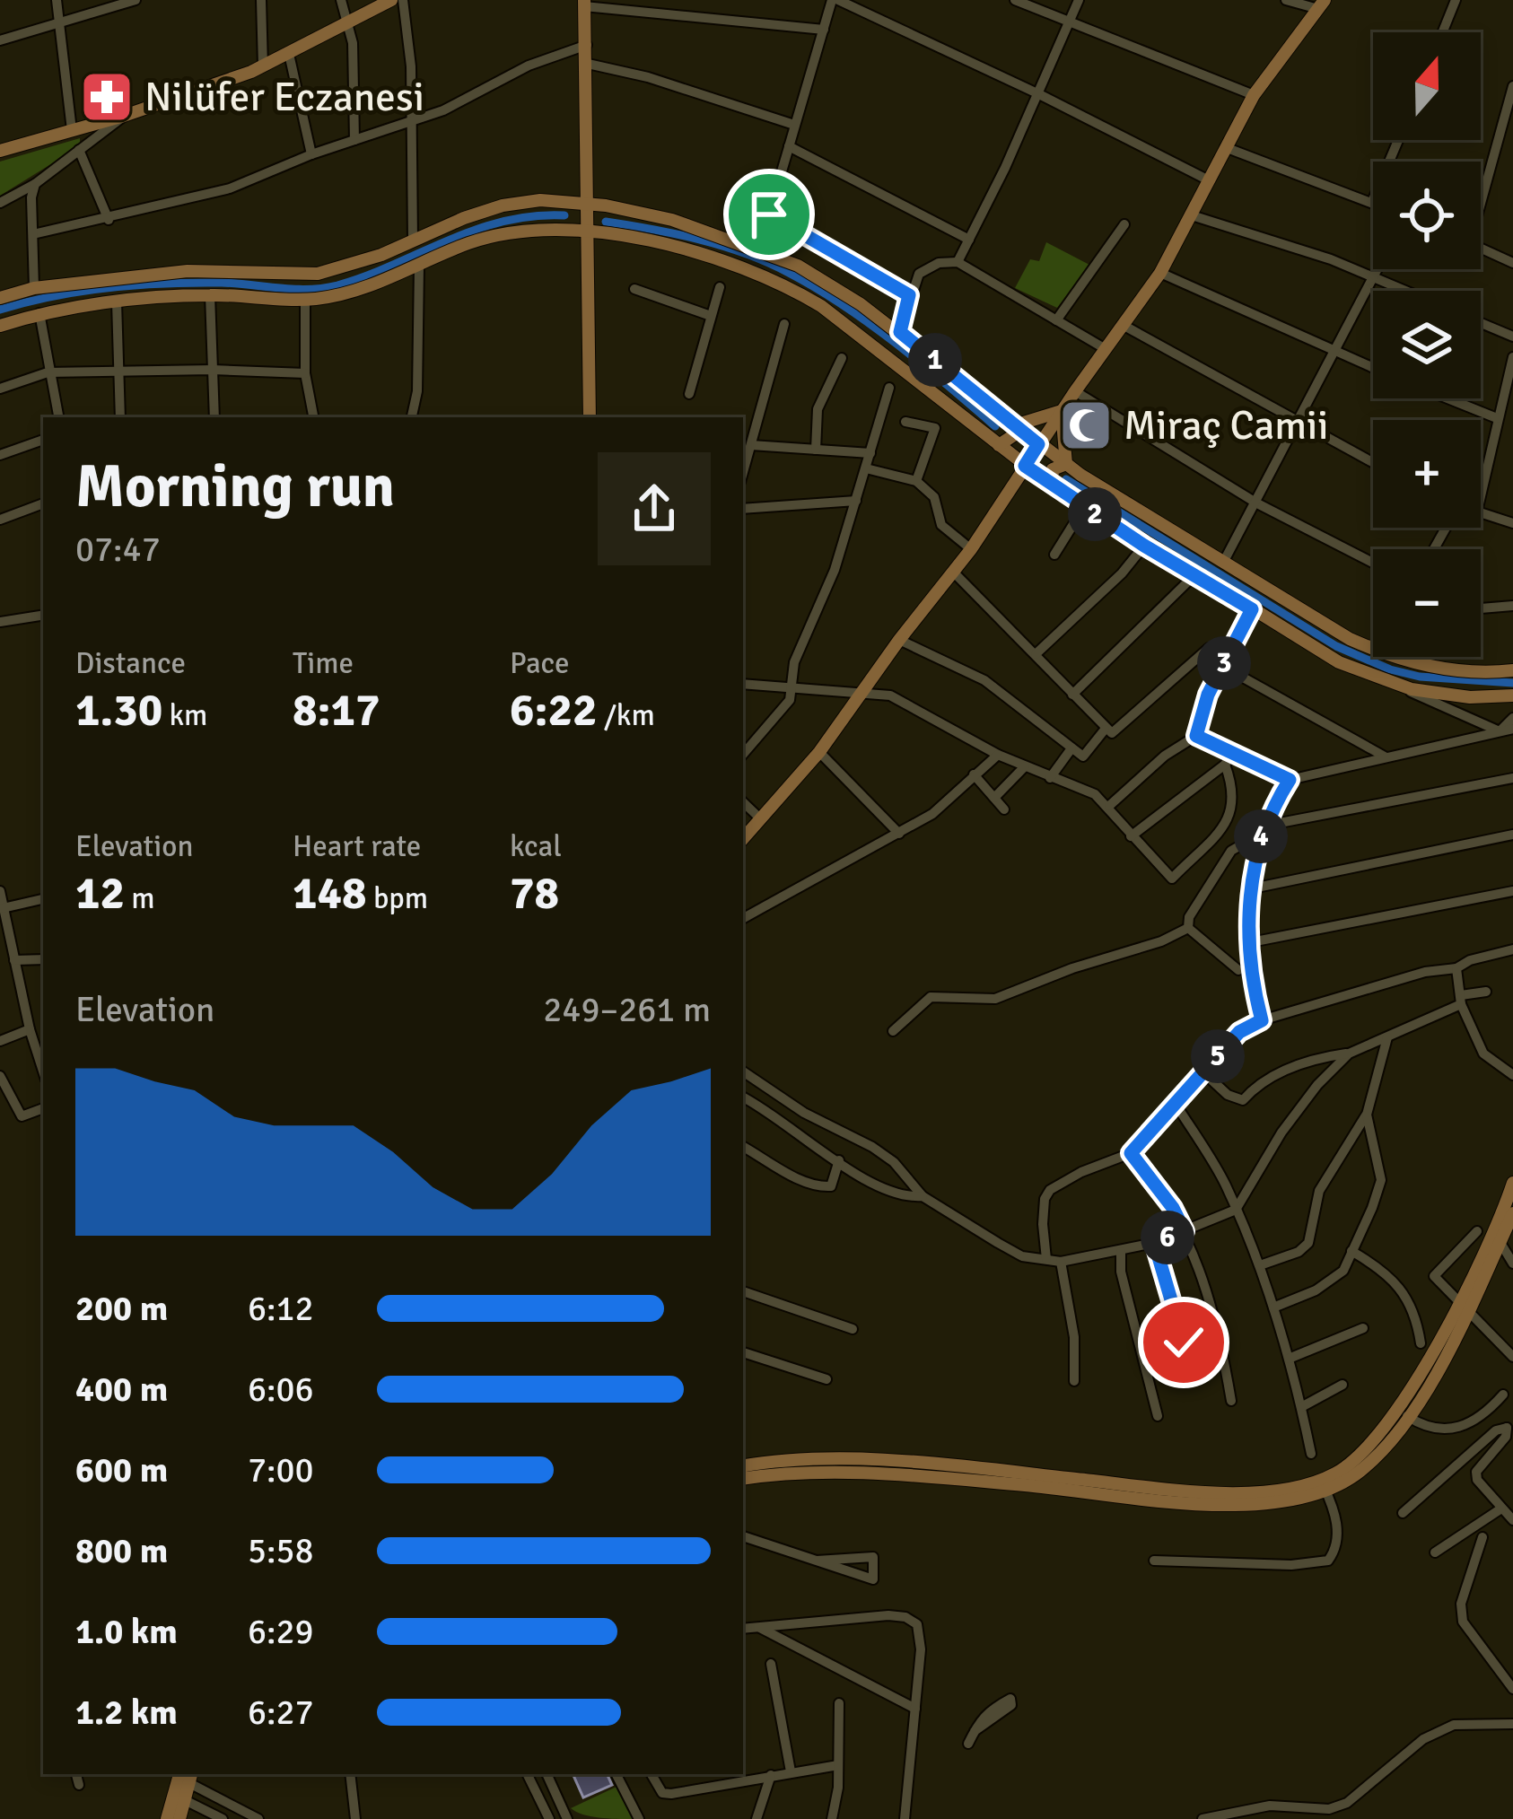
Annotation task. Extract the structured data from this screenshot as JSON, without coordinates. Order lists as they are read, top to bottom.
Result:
{
  "places": {
    "pharmacy": ["Nilüfer Eczanesi"],
    "mosque": ["Miraç Camii"]
  },
  "north": "top",
  "page": {
    "map_buttons": ["+", "−"],
    "pins": [
      "1",
      "2",
      "3",
      "4",
      "5",
      "6"
    ],
    "heading": ["Morning run", "07:47"],
    "stats": [
      ["Distance", "1.30 km"],
      ["Time", "8:17"],
      ["Pace", "6:22 /km"],
      ["Elevation", "12 m"],
      ["Heart rate", "148 bpm"],
      ["kcal", "78"]
    ],
    "chart": ["Elevation", "249–261 m"],
    "list": [
      {
        "name": "200 m",
        "note": "6:12"
      },
      {
        "name": "400 m",
        "note": "6:06"
      },
      {
        "name": "600 m",
        "note": "7:00"
      },
      {
        "name": "800 m",
        "note": "5:58"
      },
      {
        "name": "1.0 km",
        "note": "6:29"
      },
      {
        "name": "1.2 km",
        "note": "6:27"
      }
    ]
  }
}
